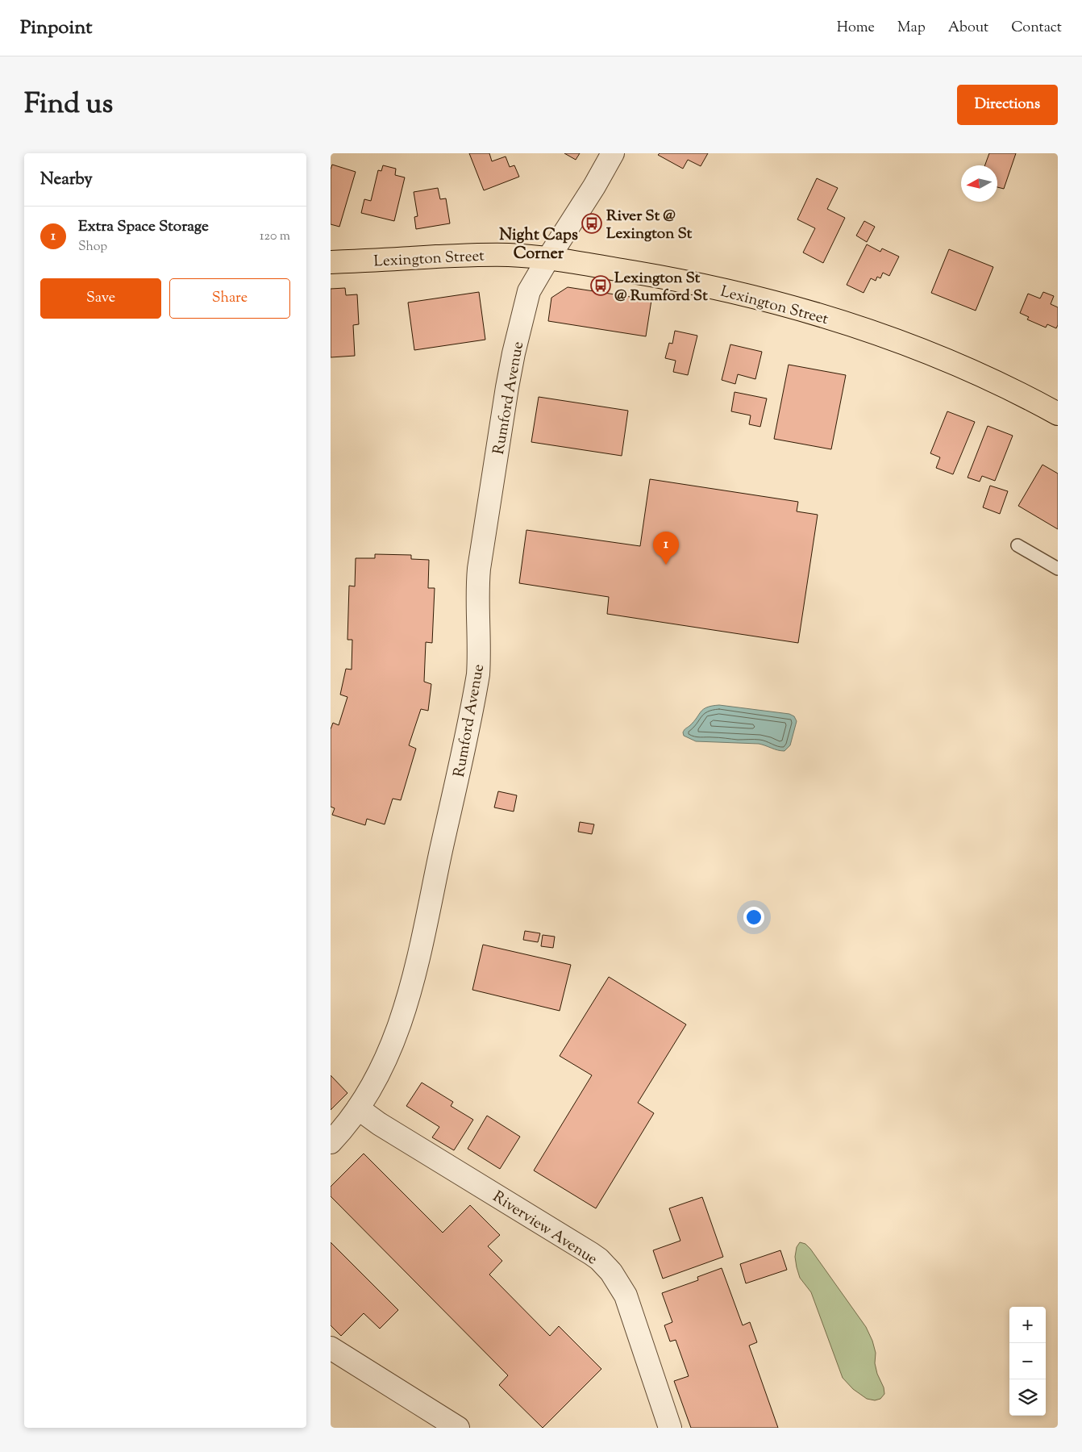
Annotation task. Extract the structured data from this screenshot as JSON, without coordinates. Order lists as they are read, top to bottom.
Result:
{
  "streets": {
    "main road": ["Lexington Street"],
    "street": ["Rumford Avenue", "Riverview Avenue"]
  },
  "crossings": [
    ["Lexington Street", "Rumford Avenue"],
    ["Rumford Avenue", "Riverview Avenue"]
  ],
  "districts": ["Night Caps Corner"],
  "places": {
    "bus stop": ["River St @ Lexington St", "Lexington St @ Rumford St"]
  },
  "north": "left",
  "page": {
    "header": "Pinpoint",
    "nav": [
      "Home",
      "Map",
      "About",
      "Contact"
    ],
    "title": "Find us",
    "buttons": [
      "Directions",
      ["Save", "Share"]
    ],
    "heading": "Nearby",
    "list": [
      {
        "mark": "1",
        "name": "Extra Space Storage",
        "note": "Shop",
        "value": "120 m"
      }
    ],
    "pins": "1",
    "map_buttons": ["+", "−"]
  }
}
